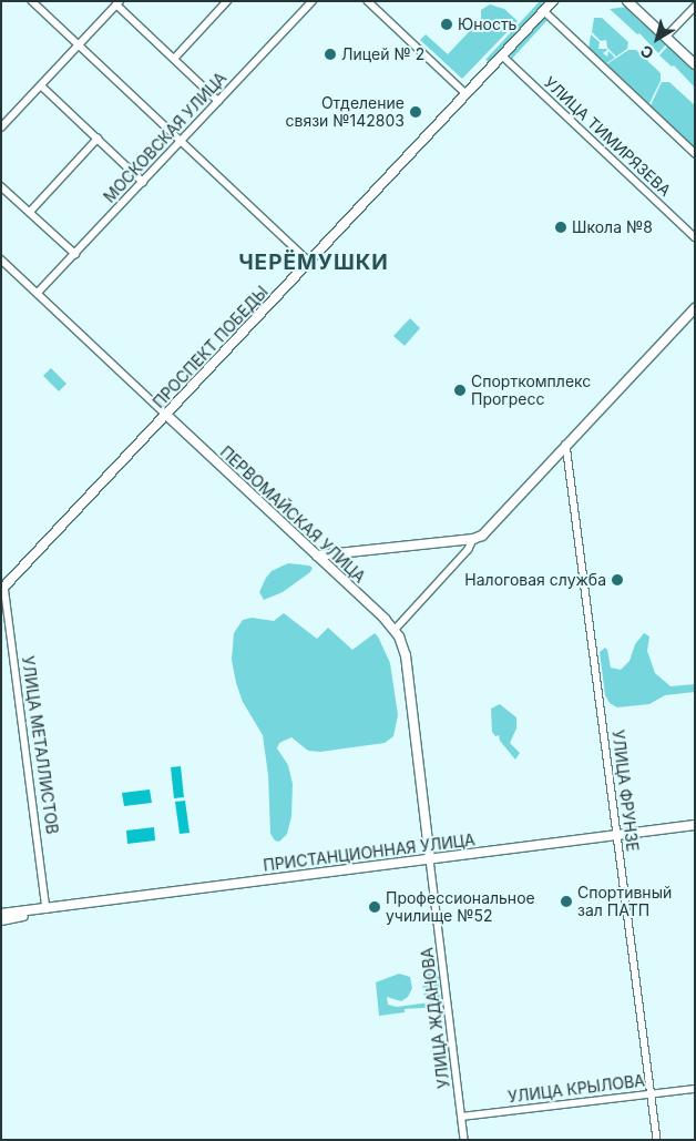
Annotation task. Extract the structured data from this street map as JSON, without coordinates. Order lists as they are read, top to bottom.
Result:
{
  "streets": {
    "main road": ["ПРОСПЕКТ ПОБЕДЫ", "ПЕРВОМАЙСКАЯ УЛИЦА", "ПРИСТАНЦИОННАЯ УЛИЦА"],
    "street": [
      "УЛИЦА ТИМИРЯЗЕВА",
      "МОСКОВСКАЯ УЛИЦА",
      "УЛИЦА МЕТАЛЛИСТОВ",
      "УЛИЦА ФРУНЗЕ",
      "УЛИЦА ЖДАНОВА",
      "УЛИЦА КРЫЛОВА"
    ]
  },
  "crossings": [
    ["УЛИЦА ТИМИРЯЗЕВА", "ПРОСПЕКТ ПОБЕДЫ"],
    ["МОСКОВСКАЯ УЛИЦА", "ПЕРВОМАЙСКАЯ УЛИЦА"],
    ["ПРОСПЕКТ ПОБЕДЫ", "ПЕРВОМАЙСКАЯ УЛИЦА"],
    ["ПРОСПЕКТ ПОБЕДЫ", "УЛИЦА МЕТАЛЛИСТОВ"],
    ["ПЕРВОМАЙСКАЯ УЛИЦА", "ПРИСТАНЦИОННАЯ УЛИЦА"],
    ["ПЕРВОМАЙСКАЯ УЛИЦА", "УЛИЦА ЖДАНОВА"],
    ["УЛИЦА МЕТАЛЛИСТОВ", "ПРИСТАНЦИОННАЯ УЛИЦА"],
    ["УЛИЦА ФРУНЗЕ", "ПРИСТАНЦИОННАЯ УЛИЦА"],
    ["УЛИЦА ФРУНЗЕ", "УЛИЦА КРЫЛОВА"],
    ["ПРИСТАНЦИОННАЯ УЛИЦА", "УЛИЦА ЖДАНОВА"],
    ["УЛИЦА ЖДАНОВА", "УЛИЦА КРЫЛОВА"]
  ],
  "districts": ["ЧЕРЁМУШКИ"],
  "places": [
    "Юность",
    "Лицей № 2",
    "Отделение связи №142803",
    "Школа №8",
    "Спорткомплекс Прогресс",
    "Налоговая служба",
    "Спортивный зал ПАТП",
    "Профессиональное училище №52"
  ],
  "north": "bottom left"
}
